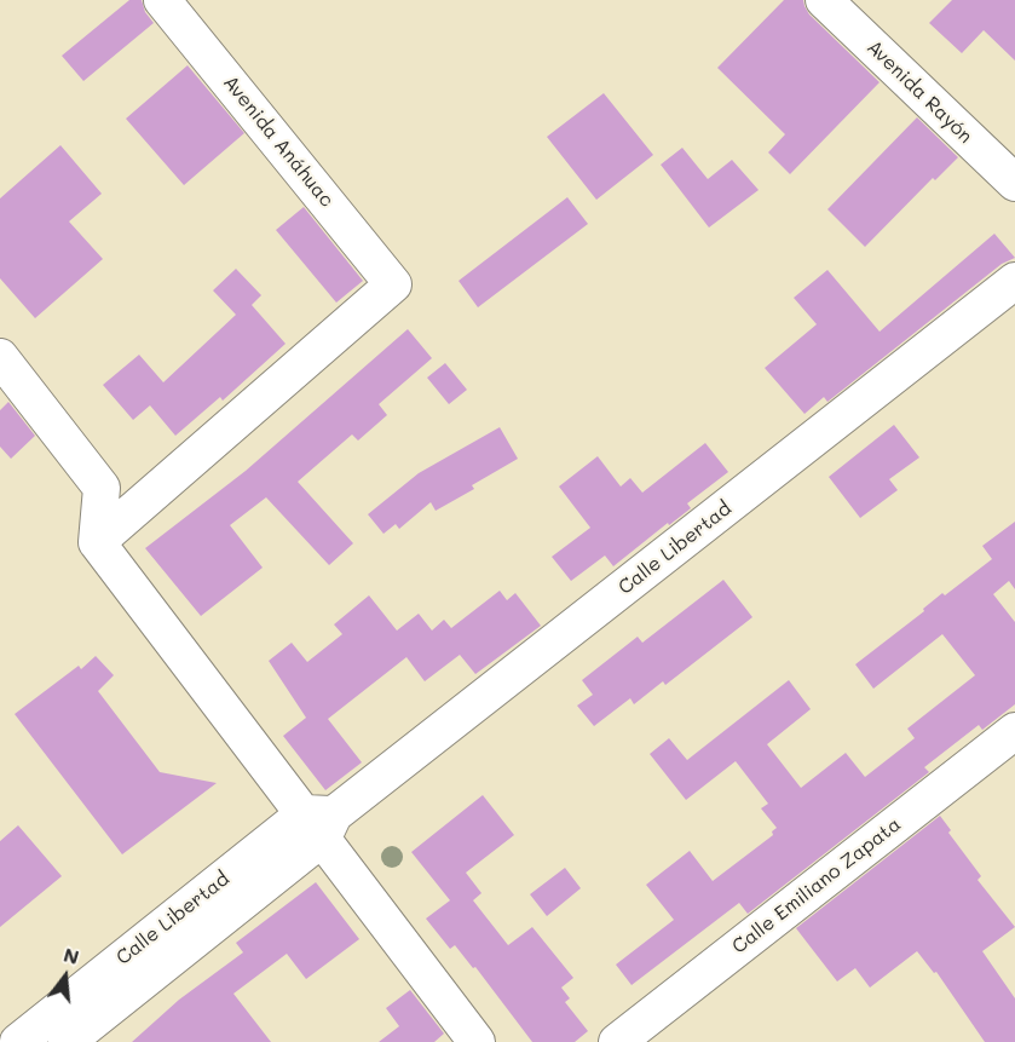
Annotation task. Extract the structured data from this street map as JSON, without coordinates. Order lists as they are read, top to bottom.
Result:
{
  "streets": {
    "street": [
      "Avenida Rayón",
      "Avenida Anáhuac",
      "Calle Libertad",
      "Calle Emiliano Zapata"
    ]
  },
  "north": "top"
}
